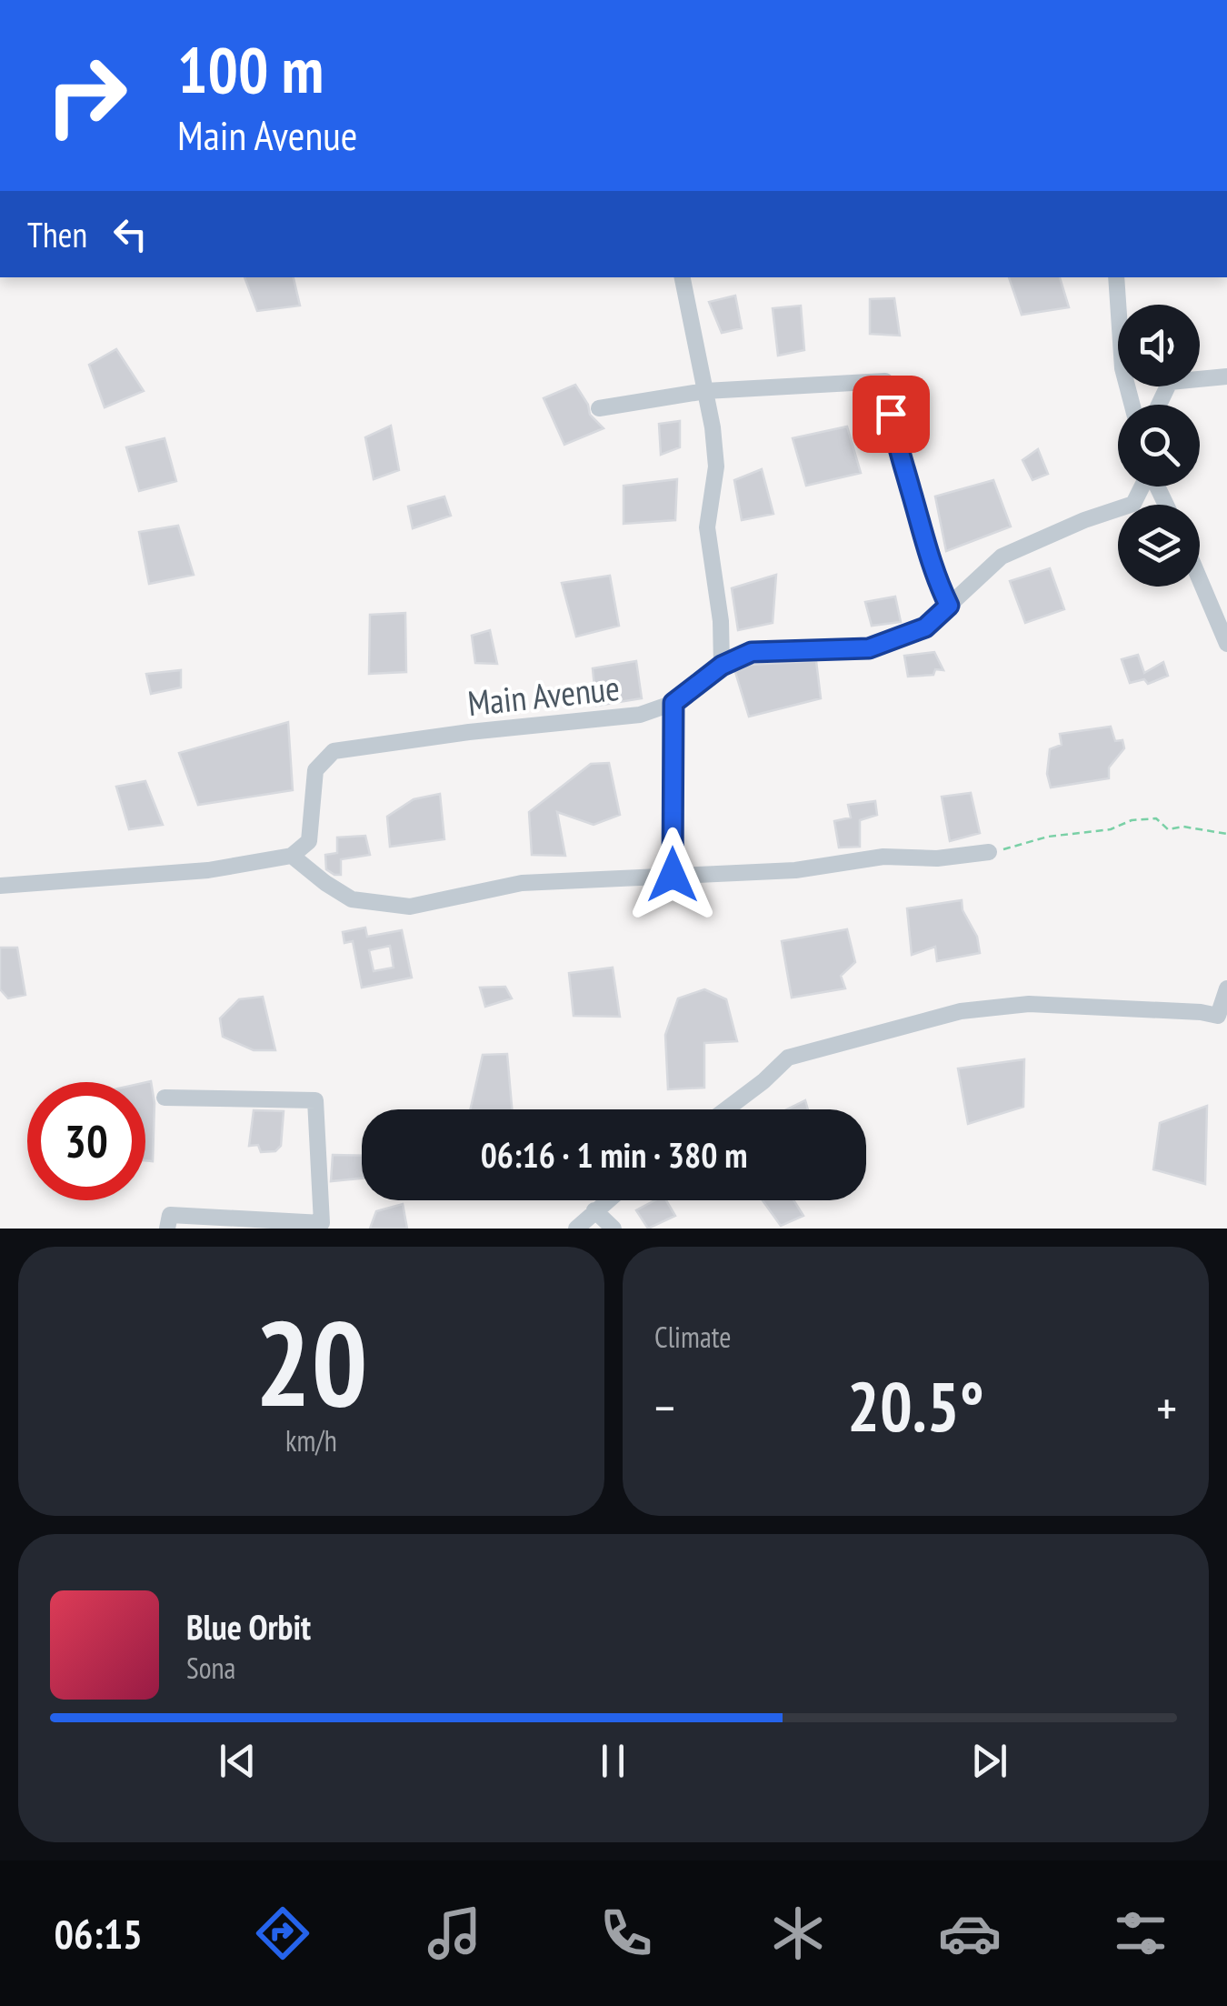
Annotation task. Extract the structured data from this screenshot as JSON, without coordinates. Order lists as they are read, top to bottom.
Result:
{
  "streets": {
    "street": ["Main Avenue"]
  },
  "page": {
    "turn": ["100 m", "Main Avenue"],
    "then": "Then",
    "limit": "30",
    "trip": "06:16 · 1 min · 380 m",
    "tile": [
      ["20", "km/h"],
      "Climate"
    ],
    "heat": ["−", "20.5°", "+"],
    "song": ["Blue Orbit", "Sona"],
    "tabs": "06:15"
  }
}
